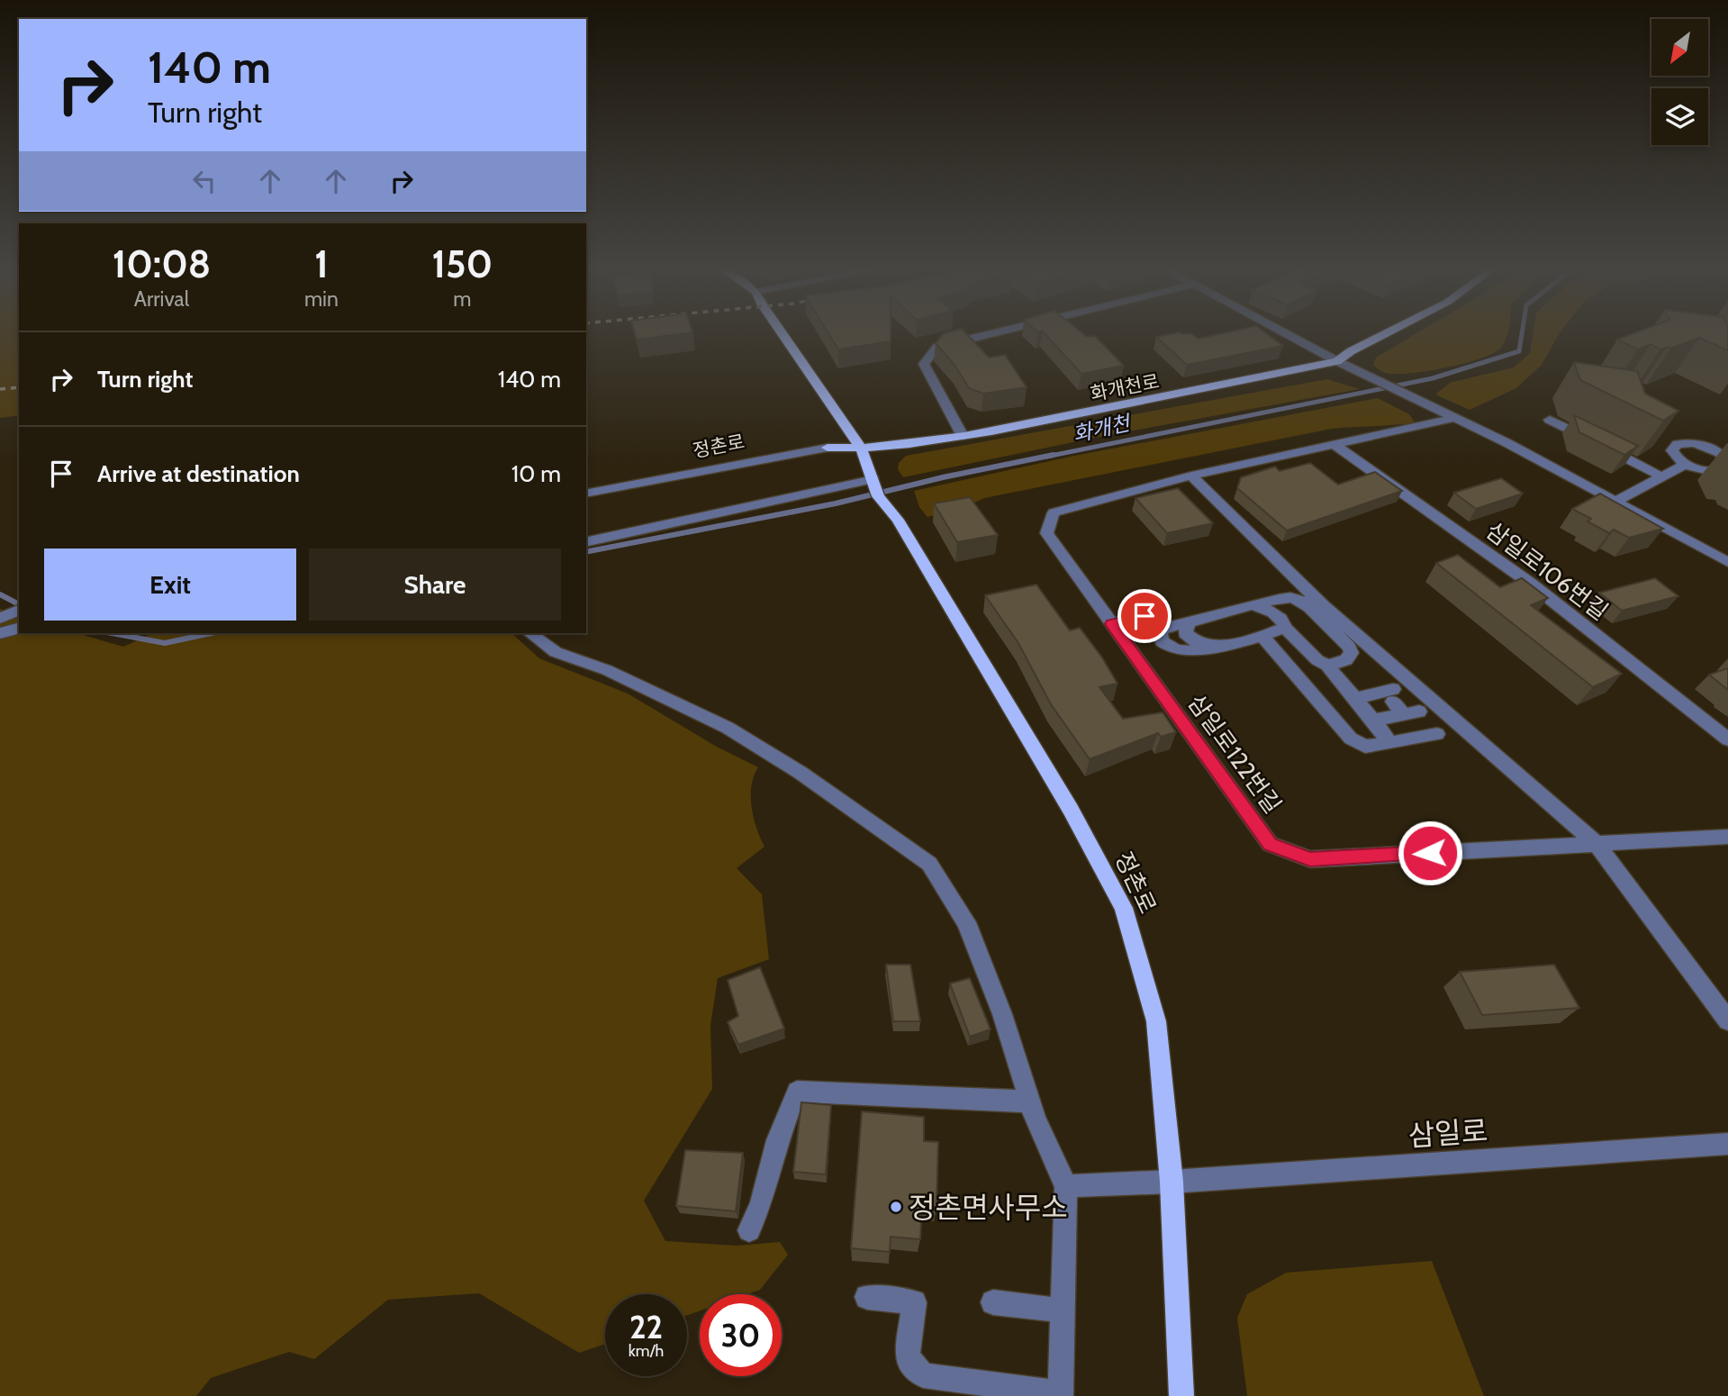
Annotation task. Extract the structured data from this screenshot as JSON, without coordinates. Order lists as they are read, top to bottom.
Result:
{
  "streets": {
    "main road": ["화개천로", "정촌로"],
    "street": ["삼일로106번길", "삼일로122번길", "삼일로"]
  },
  "crossings": [
    ["화개천로", "정촌로"],
    ["정촌로", "삼일로"]
  ],
  "water": ["화개천"],
  "places": ["정촌면사무소"],
  "north": "bottom left",
  "page": {
    "turn": ["140 m", "Turn right"],
    "eta": [
      "10:08",
      "Arrival",
      "1",
      "min",
      "150",
      "m"
    ],
    "list": [
      {
        "name": "Turn right",
        "value": "140 m"
      },
      {
        "name": "Arrive at destination",
        "value": "10 m"
      }
    ],
    "buttons": ["Exit", "Share"],
    "speed": "22 km/h",
    "limit": "30"
  }
}
